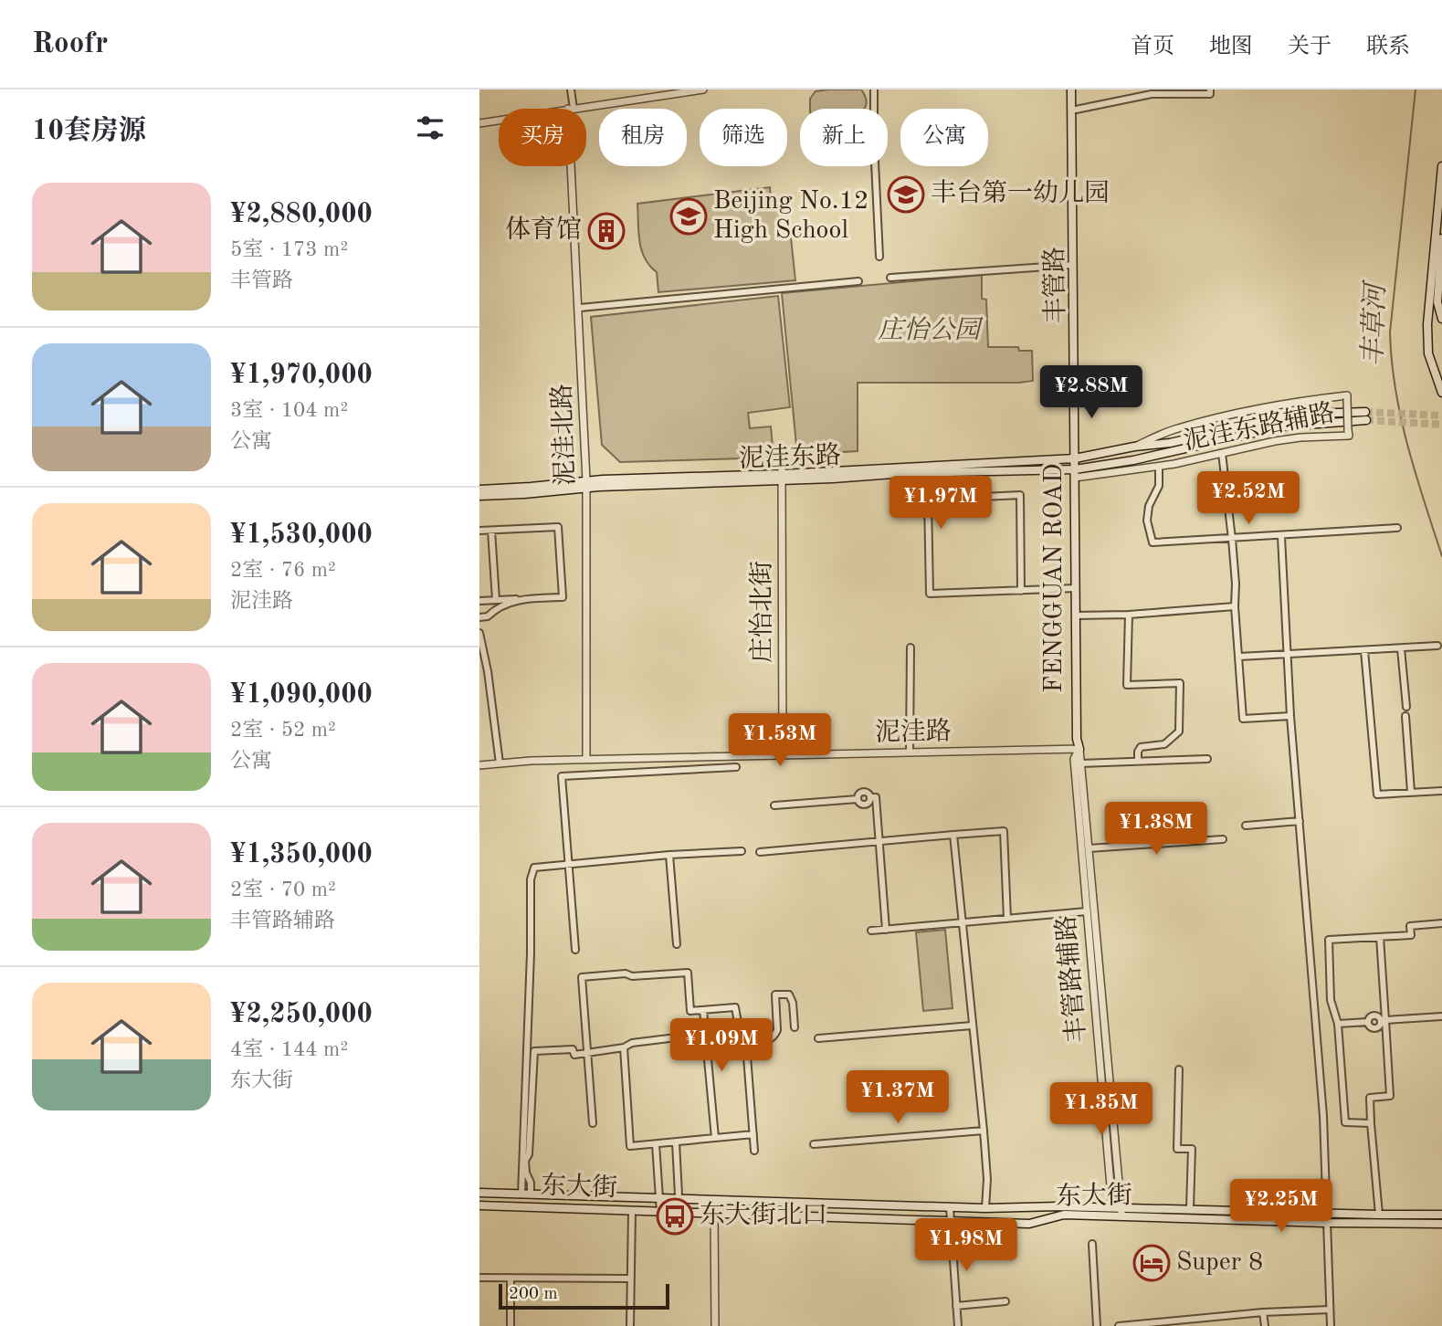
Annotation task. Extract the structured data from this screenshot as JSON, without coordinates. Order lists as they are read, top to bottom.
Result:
{
  "streets": {
    "main road": [
      "丰管路",
      "泥洼东路",
      "FENGGUAN ROAD",
      "东大街"
    ],
    "street": [
      "泥洼东路辅路",
      "泥洼北路",
      "庄怡北街",
      "泥洼路",
      "丰管路辅路"
    ]
  },
  "crossings": [
    ["丰管路", "泥洼东路辅路"],
    ["丰管路", "泥洼东路"],
    ["丰管路", "FENGGUAN ROAD"],
    ["丰管路", "泥洼路"],
    ["丰管路", "丰管路辅路"],
    ["泥洼东路辅路", "泥洼东路"],
    ["泥洼东路辅路", "FENGGUAN ROAD"],
    ["泥洼北路", "泥洼东路"],
    ["泥洼北路", "泥洼路"],
    ["泥洼东路", "FENGGUAN ROAD"],
    ["泥洼东路", "庄怡北街"],
    ["庄怡北街", "泥洼路"],
    ["泥洼路", "丰管路辅路"],
    ["丰管路辅路", "东大街"]
  ],
  "water": ["丰草河"],
  "parks": ["庄怡公园"],
  "places": {
    "school or university": ["丰台第一幼儿园", "Beijing No.12 High School"],
    "building": ["体育馆"],
    "bus stop": ["东大街北口"],
    "hotel": ["Super 8"]
  },
  "scale_bar": "200 m",
  "page": {
    "header": "Roofr",
    "nav": [
      "首页",
      "地图",
      "关于",
      "联系"
    ],
    "heading": "10套房源",
    "chip": [
      "买房",
      "租房",
      "筛选",
      "新上",
      "公寓"
    ],
    "list": [
      {
        "name": "¥2,880,000",
        "note": "5室 · 173 m² · 丰管路"
      },
      {
        "name": "¥1,970,000",
        "note": "3室 · 104 m² · 公寓"
      },
      {
        "name": "¥1,530,000",
        "note": "2室 · 76 m² · 泥洼路"
      },
      {
        "name": "¥1,090,000",
        "note": "2室 · 52 m² · 公寓"
      },
      {
        "name": "¥1,350,000",
        "note": "2室 · 70 m² · 丰管路辅路"
      },
      {
        "name": "¥2,250,000",
        "note": "4室 · 144 m² · 东大街"
      }
    ],
    "price": [
      "¥2.88M",
      "¥2.52M",
      "¥1.97M",
      "¥1.53M",
      "¥1.38M",
      "¥1.09M",
      "¥1.37M",
      "¥1.35M",
      "¥2.25M",
      "¥1.98M"
    ],
    "scale": "200 m"
  }
}
